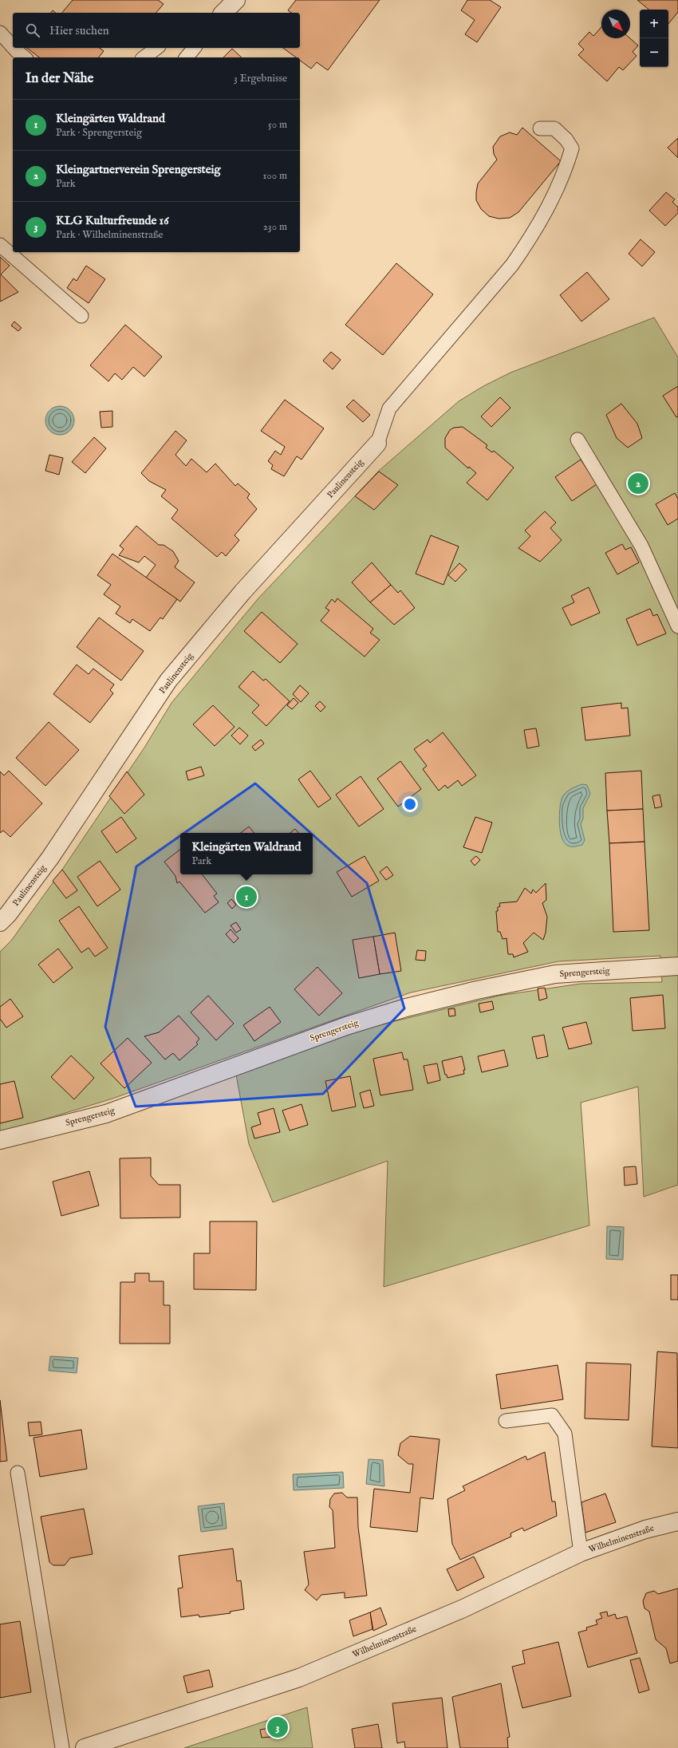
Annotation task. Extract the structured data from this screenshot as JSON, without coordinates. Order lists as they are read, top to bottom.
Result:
{
  "streets": {
    "street": ["Paulinensteig", "Sprengersteig", "Wilhelminenstraße"]
  },
  "north": "bottom right",
  "page": {
    "map_buttons": ["+", "−"],
    "search": "Hier suchen",
    "heading": ["In der Nähe", "3 Ergebnisse"],
    "list": [
      {
        "mark": "1",
        "name": "Kleingärten Waldrand",
        "note": "Park · Sprengersteig",
        "value": "50 m"
      },
      {
        "mark": "2",
        "name": "Kleingartnerverein Sprengersteig",
        "note": "Park",
        "value": "100 m"
      },
      {
        "mark": "3",
        "name": "KLG Kulturfreunde 16",
        "note": "Park · Wilhelminenstraße",
        "value": "230 m"
      }
    ],
    "pins": ["2", "1", "3"],
    "popup": ["Kleingärten Waldrand", "Park"]
  }
}
